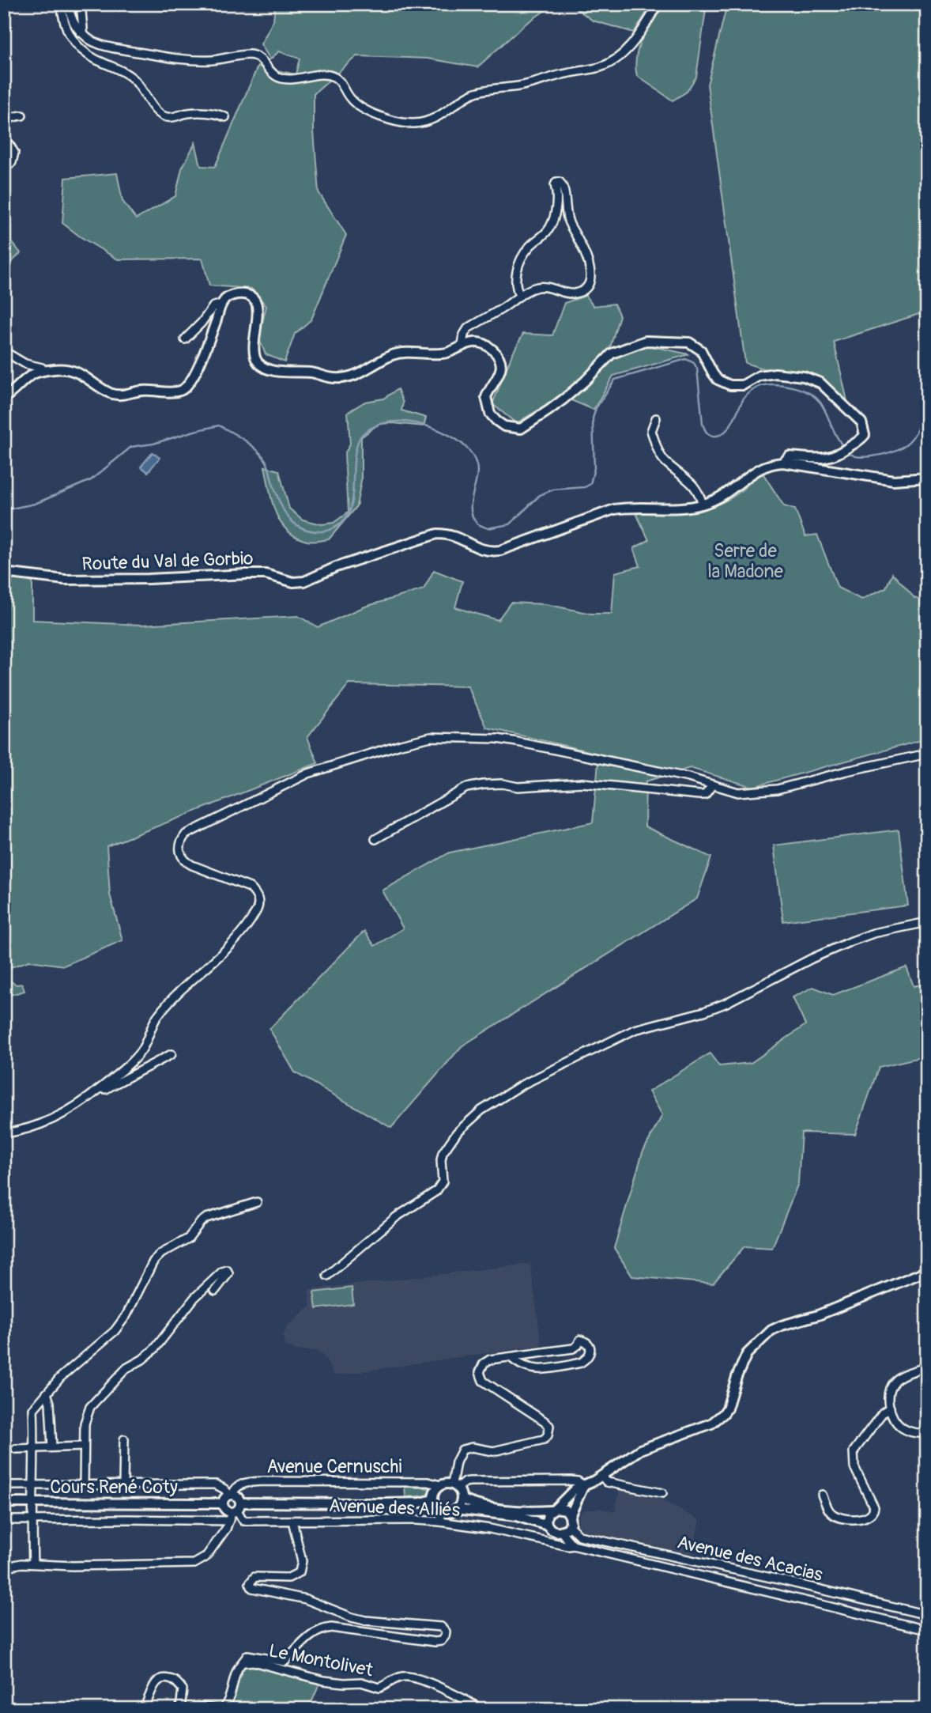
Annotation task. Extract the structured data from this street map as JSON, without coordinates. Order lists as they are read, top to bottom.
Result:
{
  "streets": {
    "street": [
      "Route du Val de Gorbio",
      "Avenue Cernuschi",
      "Cours René Coty",
      "Avenue des Alliés",
      "Avenue des Acacias",
      "Le Montolivet"
    ]
  },
  "crossings": [
    ["Avenue des Alliés", "Avenue des Acacias"]
  ],
  "parks": ["Serre de la Madone"]
}
